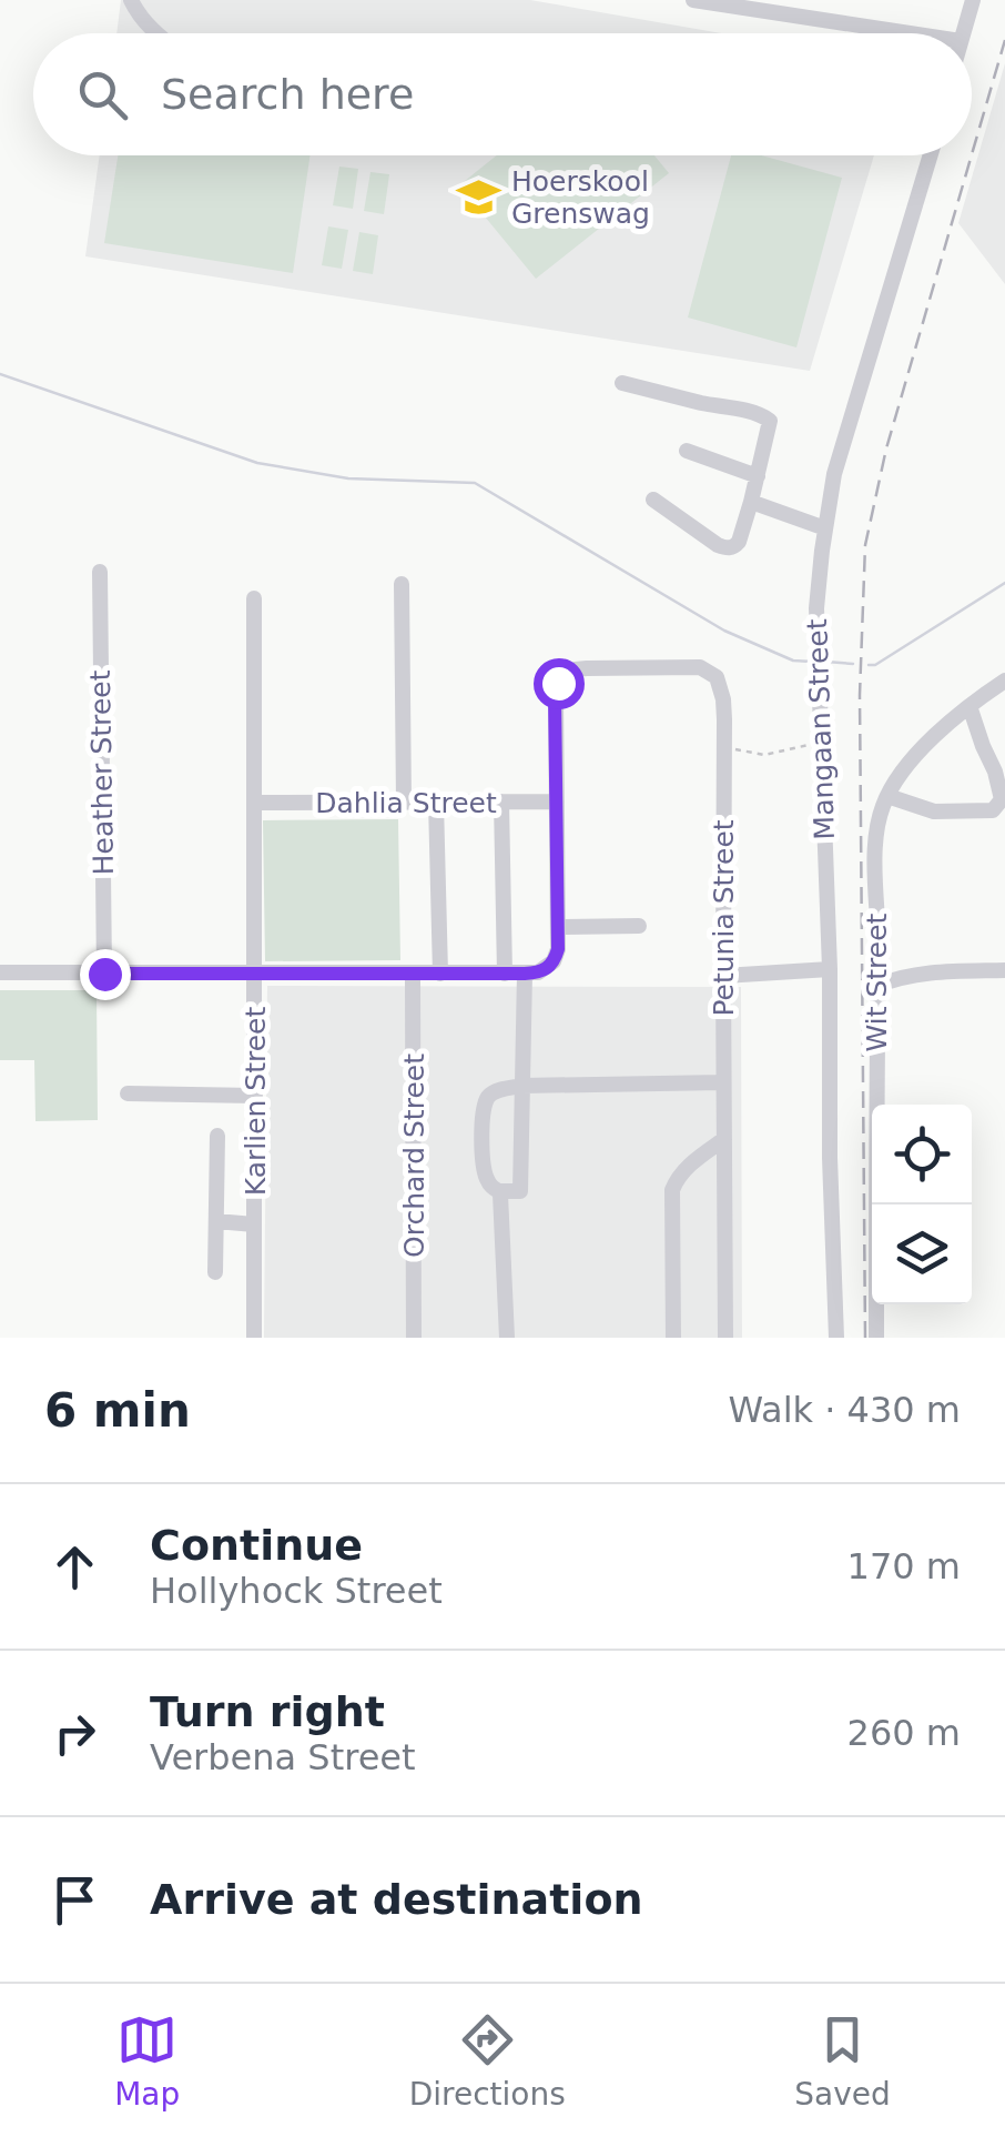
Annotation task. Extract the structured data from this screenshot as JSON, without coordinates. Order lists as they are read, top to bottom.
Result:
{
  "streets": {
    "street": [
      "Mangaan Street",
      "Heather Street",
      "Dahlia Street",
      "Petunia Street",
      "Wit Street",
      "Karlien Street",
      "Orchard Street"
    ]
  },
  "crossings": [
    ["Dahlia Street", "Petunia Street"],
    ["Dahlia Street", "Karlien Street"]
  ],
  "places": {
    "school or university": ["Hoerskool Grenswag"]
  },
  "page": {
    "search": "Search here",
    "heading": ["6 min", "Walk · 430 m"],
    "list": [
      ["Continue", "Hollyhock Street", "170 m"],
      ["Turn right", "Verbena Street", "260 m"],
      "Arrive at destination"
    ],
    "nav": ["Map", "Directions", "Saved"]
  }
}
